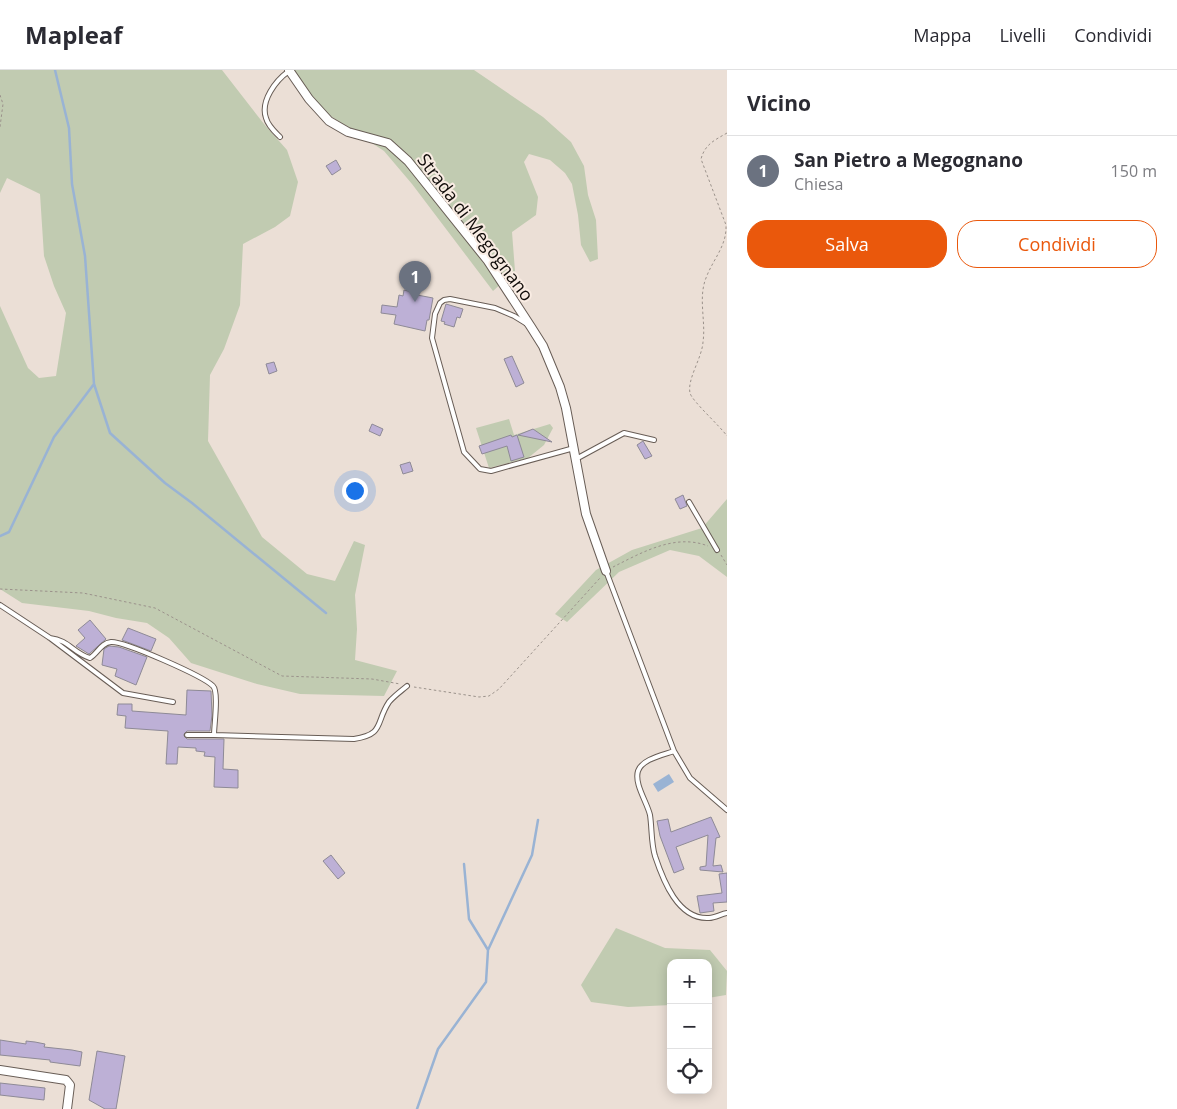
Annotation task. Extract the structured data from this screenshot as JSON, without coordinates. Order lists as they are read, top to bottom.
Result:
{
  "streets": {
    "street": ["Strada di Megognano"]
  },
  "page": {
    "header": "Mapleaf",
    "nav": ["Mappa", "Livelli", "Condividi"],
    "heading": "Vicino",
    "list": [
      {
        "mark": "1",
        "name": "San Pietro a Megognano",
        "note": "Chiesa",
        "value": "150 m"
      }
    ],
    "buttons": ["Salva", "Condividi"],
    "pins": "1",
    "map_buttons": ["+", "−"]
  }
}
